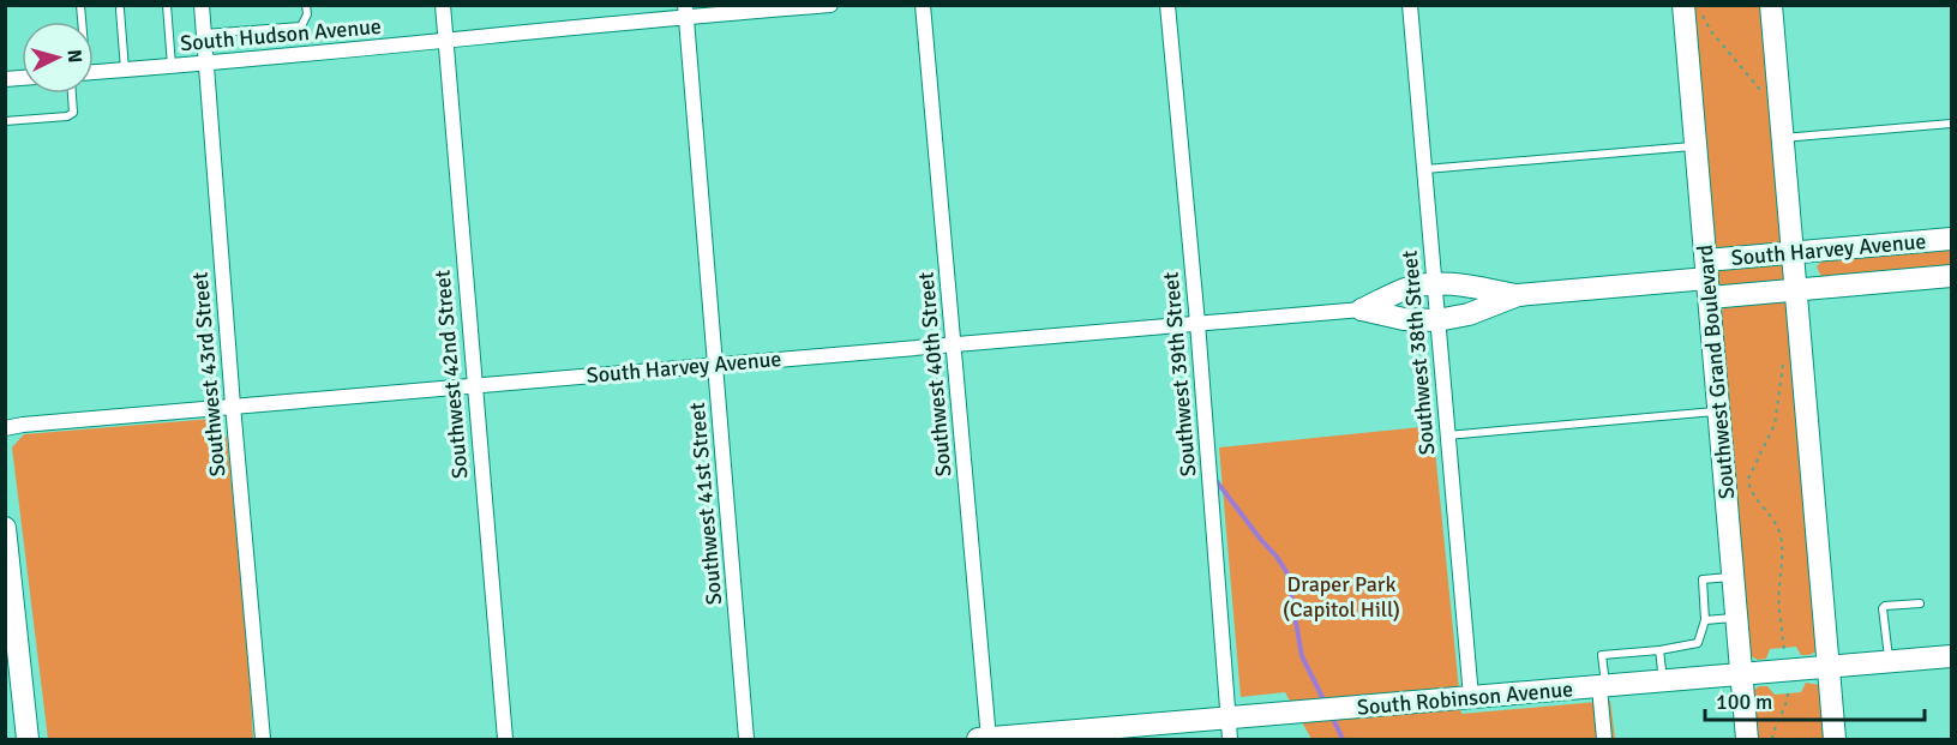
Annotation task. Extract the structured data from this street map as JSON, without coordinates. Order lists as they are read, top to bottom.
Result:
{
  "streets": {
    "street": [
      "South Hudson Avenue",
      "South Harvey Avenue",
      "Southwest 38th Street",
      "Southwest Grand Boulevard",
      "Southwest 43rd Street",
      "Southwest 42nd Street",
      "Southwest 40th Street",
      "Southwest 39th Street",
      "Southwest 41st Street",
      "South Robinson Avenue"
    ]
  },
  "crossings": [
    ["South Hudson Avenue", "Southwest 43rd Street"],
    ["South Hudson Avenue", "Southwest 42nd Street"],
    ["South Hudson Avenue", "Southwest 41st Street"],
    ["South Harvey Avenue", "Southwest 38th Street"],
    ["South Harvey Avenue", "Southwest Grand Boulevard"],
    ["South Harvey Avenue", "Southwest 43rd Street"],
    ["South Harvey Avenue", "Southwest 42nd Street"],
    ["South Harvey Avenue", "Southwest 40th Street"],
    ["South Harvey Avenue", "Southwest 39th Street"],
    ["South Harvey Avenue", "Southwest 41st Street"],
    ["Southwest 38th Street", "South Robinson Avenue"],
    ["Southwest Grand Boulevard", "South Robinson Avenue"],
    ["Southwest 40th Street", "South Robinson Avenue"],
    ["Southwest 39th Street", "South Robinson Avenue"]
  ],
  "parks": ["Draper Park (Capitol Hill)"],
  "scale_bar": "100 m",
  "north": "right"
}
